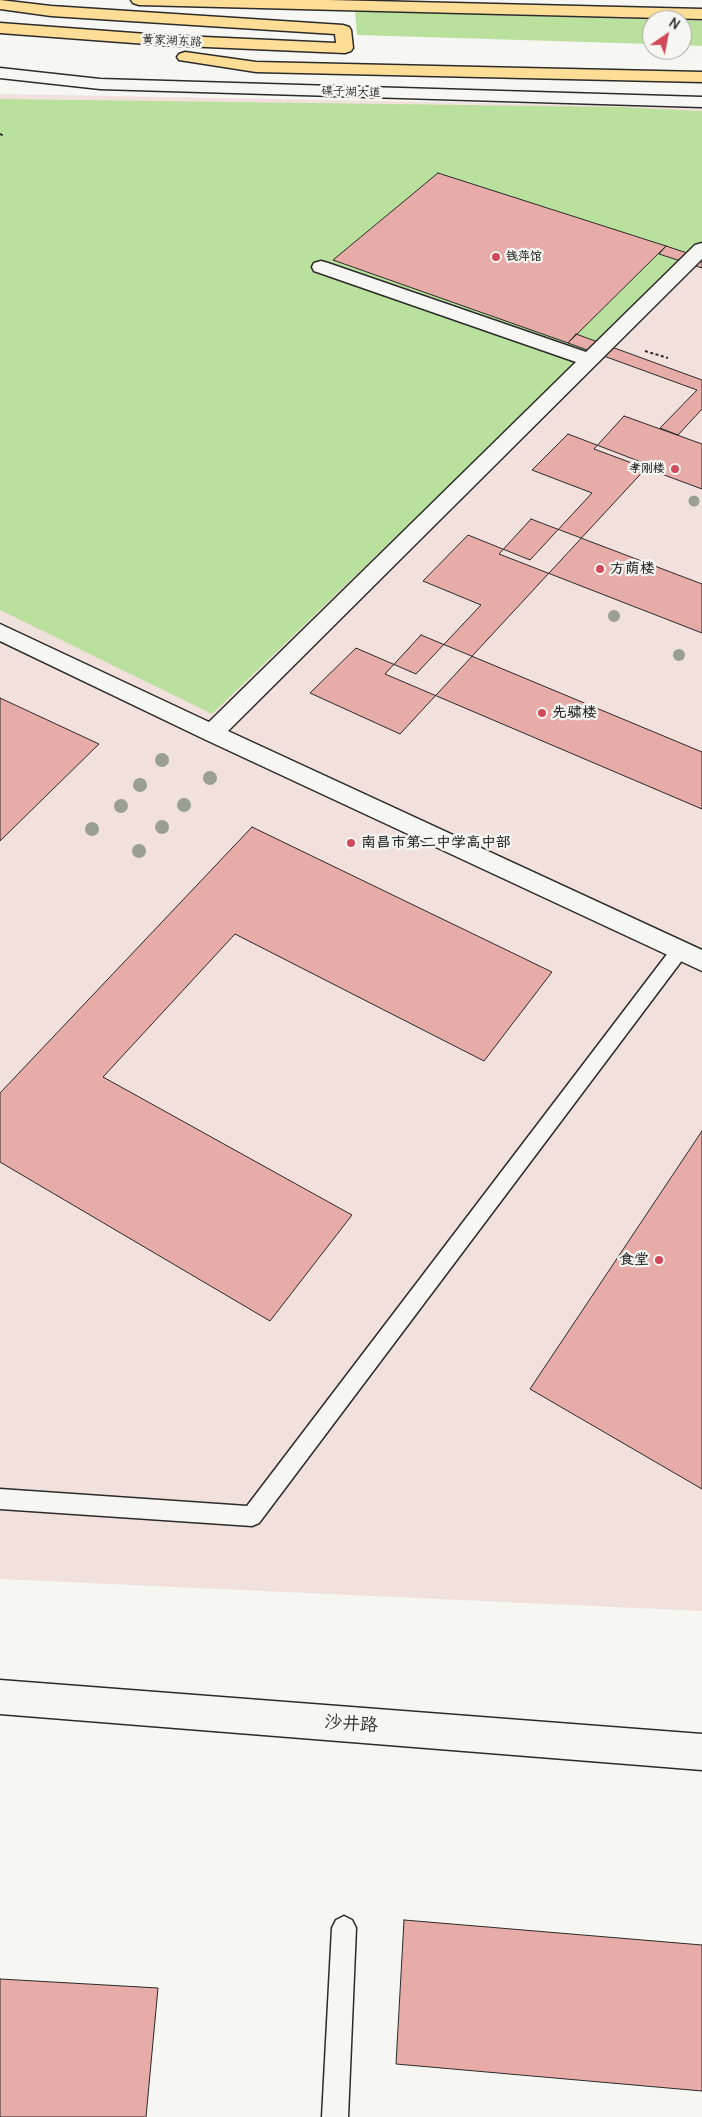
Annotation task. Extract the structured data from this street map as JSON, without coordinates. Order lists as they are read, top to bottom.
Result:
{
  "streets": {
    "highway": ["黄家湖东路"],
    "street": ["碟子湖大道", "沙井路"]
  },
  "places": [
    "钱萍馆",
    "孝刚楼",
    "方荫楼",
    "先骕楼",
    "南昌市第二中学高中部",
    "食堂"
  ],
  "north": "top right"
}
